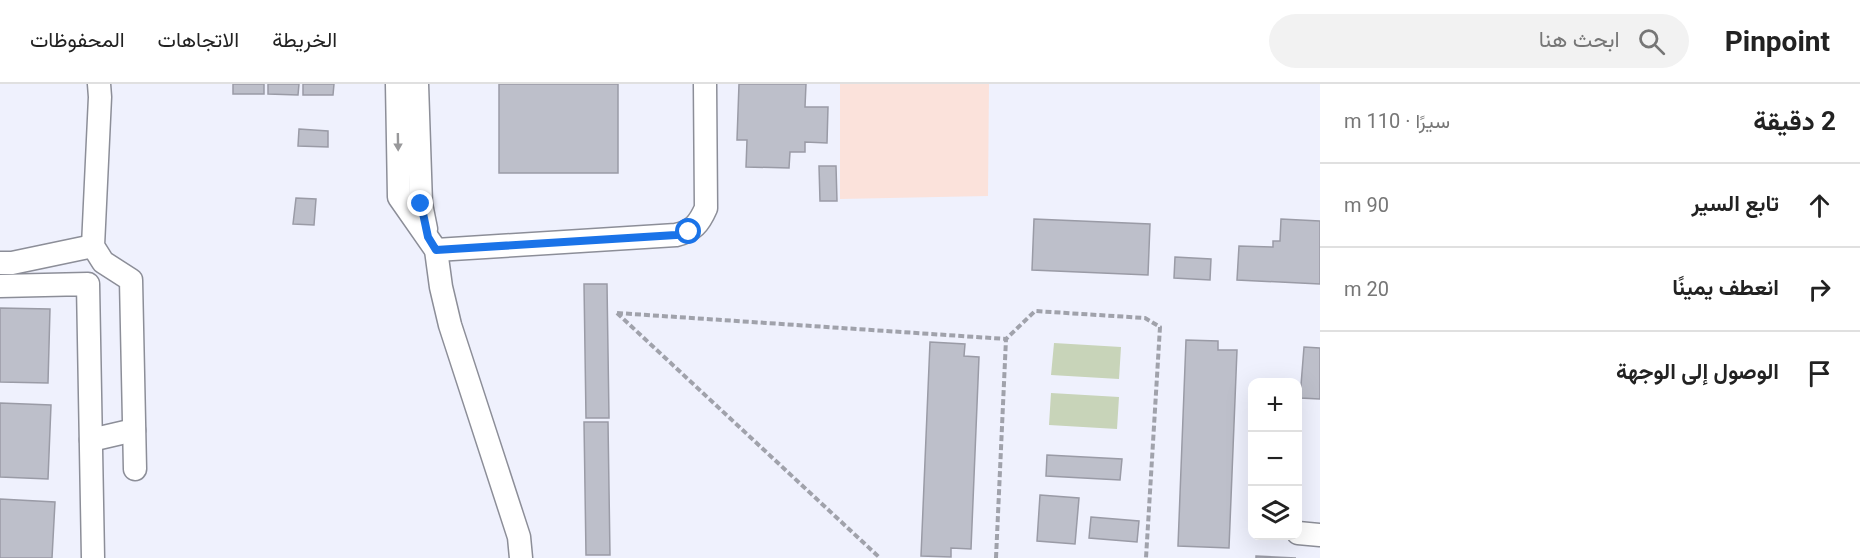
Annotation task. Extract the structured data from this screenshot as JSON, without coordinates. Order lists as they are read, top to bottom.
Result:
{
  "page": {
    "header": "Pinpoint",
    "search": "ابحث هنا",
    "nav": ["الخريطة", "الاتجاهات", "المحفوظات"],
    "heading": ["2 دقيقة", "سيرًا · 110 m"],
    "list": [
      ["تابع السير", "90 m"],
      ["انعطف يمينًا", "20 m"],
      "الوصول إلى الوجهة"
    ],
    "map_buttons": ["+", "−"]
  }
}
